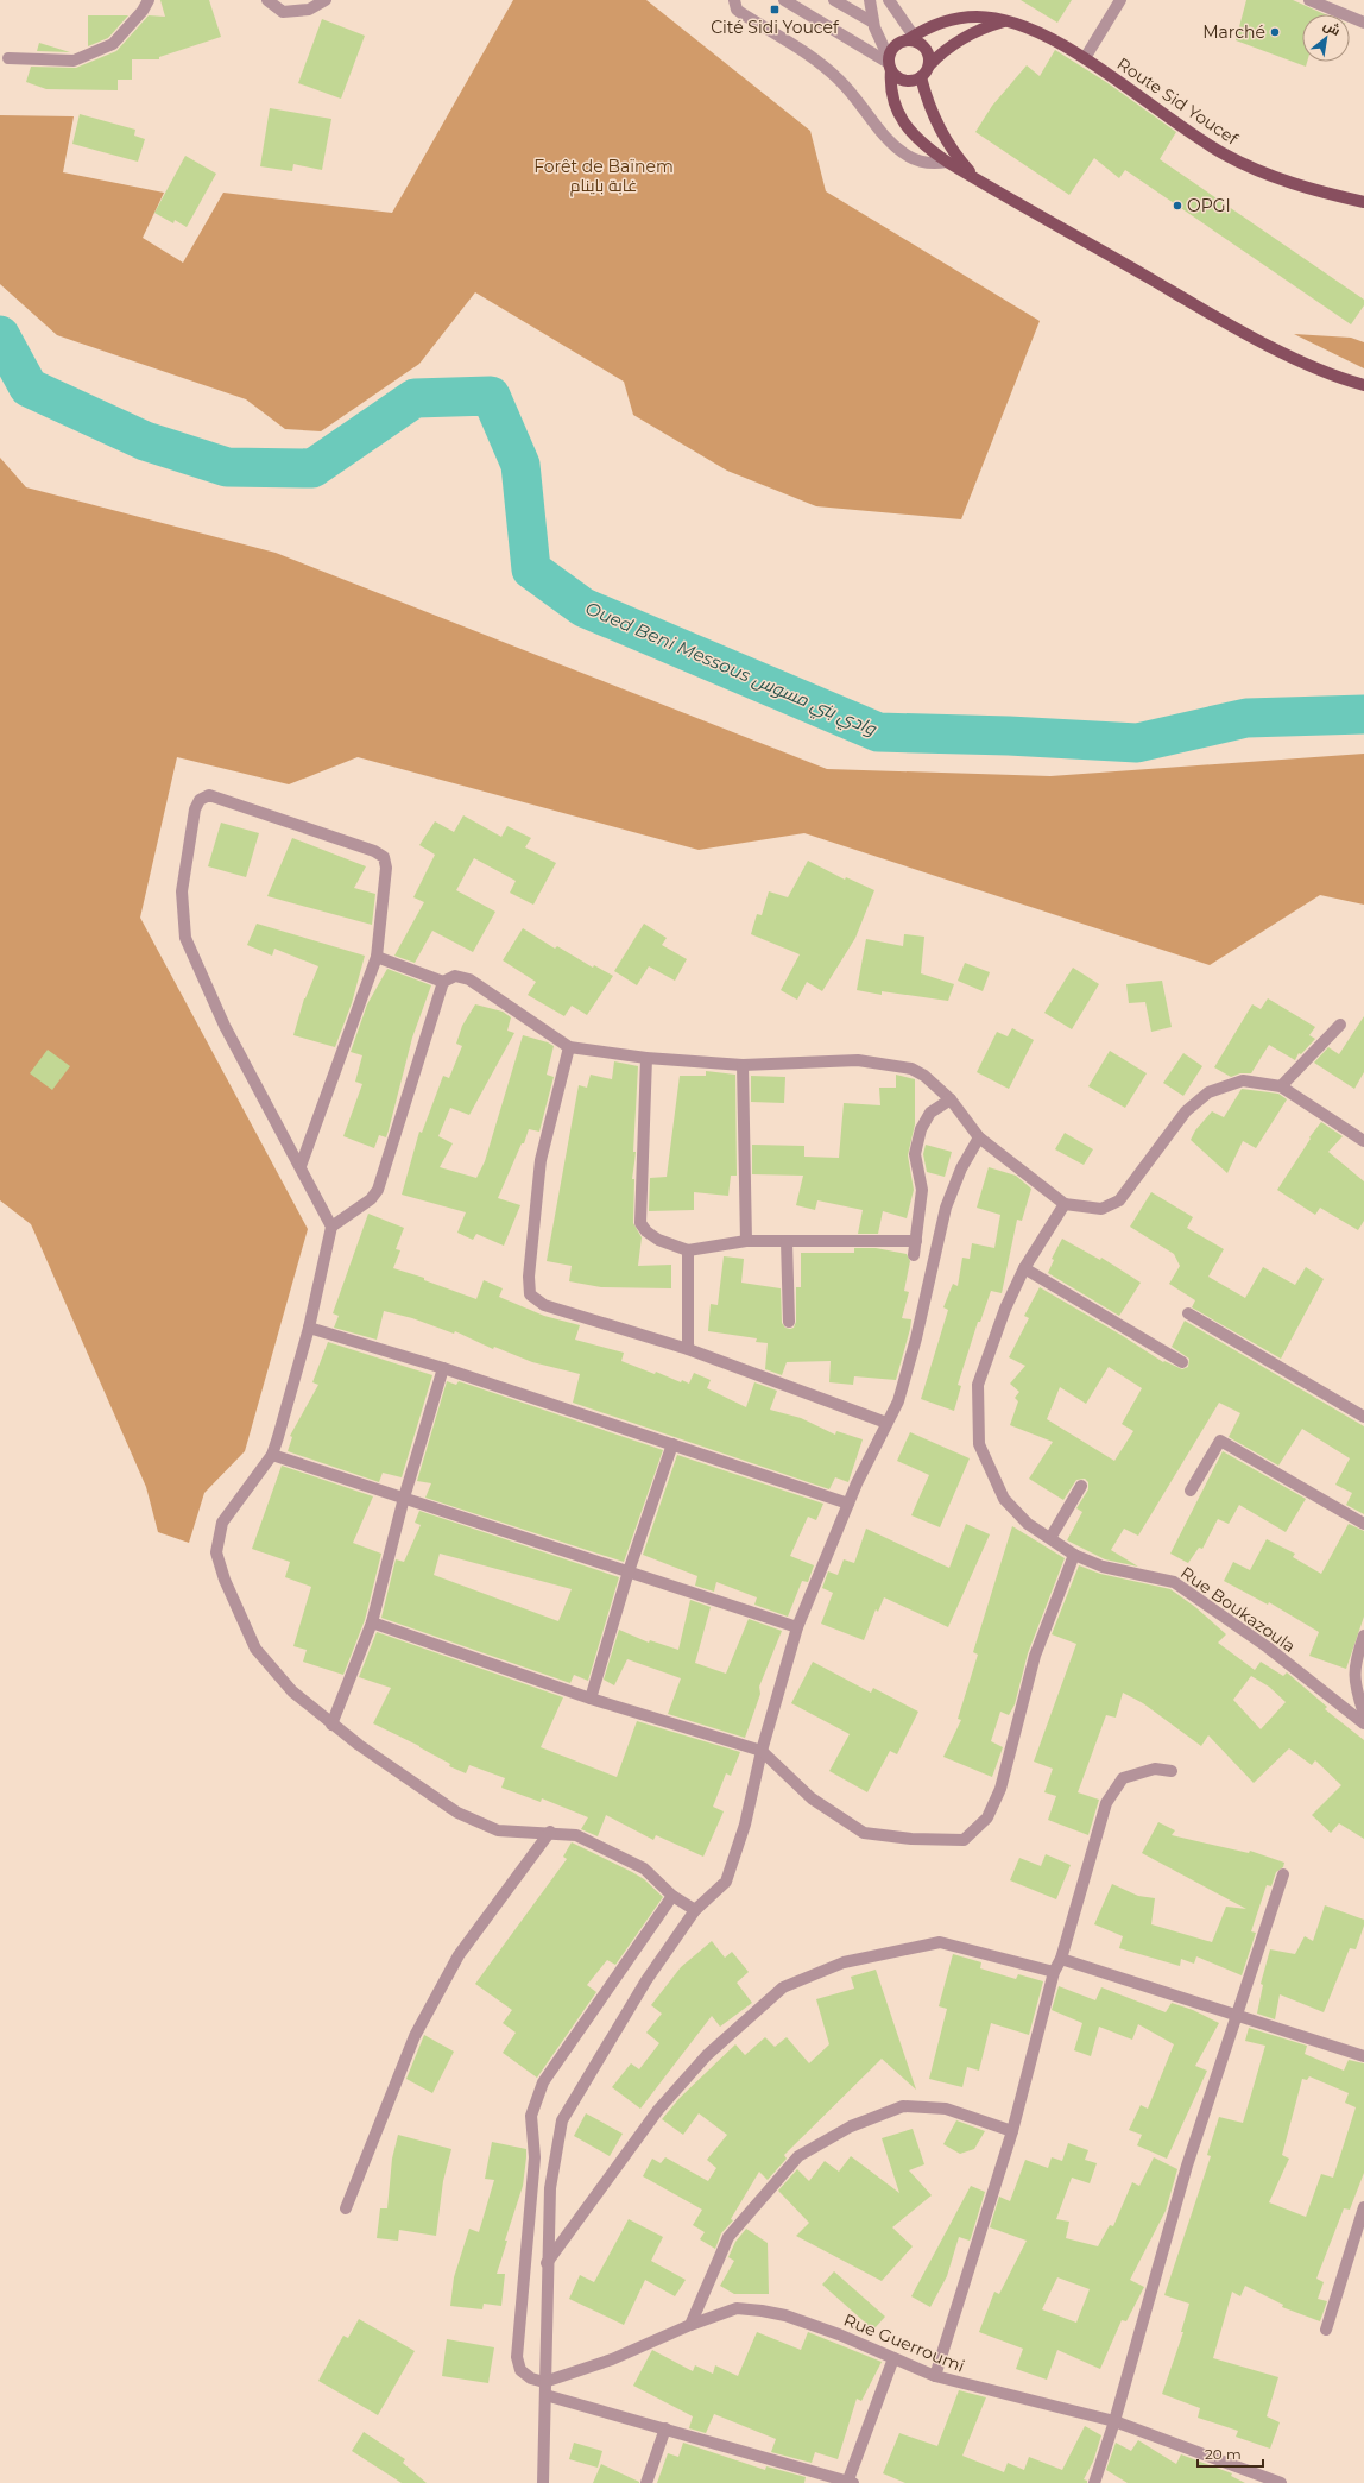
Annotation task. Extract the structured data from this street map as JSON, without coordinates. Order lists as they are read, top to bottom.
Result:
{
  "streets": {
    "main road": ["Route Sid Youcef"],
    "street": ["Rue Boukazoula", "Rue Guerroumi"]
  },
  "water": ["Oued Beni Messous وادي بني مسوس"],
  "parks": ["Forêt de Baïnem غابة باينام"],
  "places": {
    "transit": ["Cité Sidi Youcef"],
    "other": ["Marché", "OPGI"]
  },
  "scale_bar": "20 m",
  "north": "top right"
}
